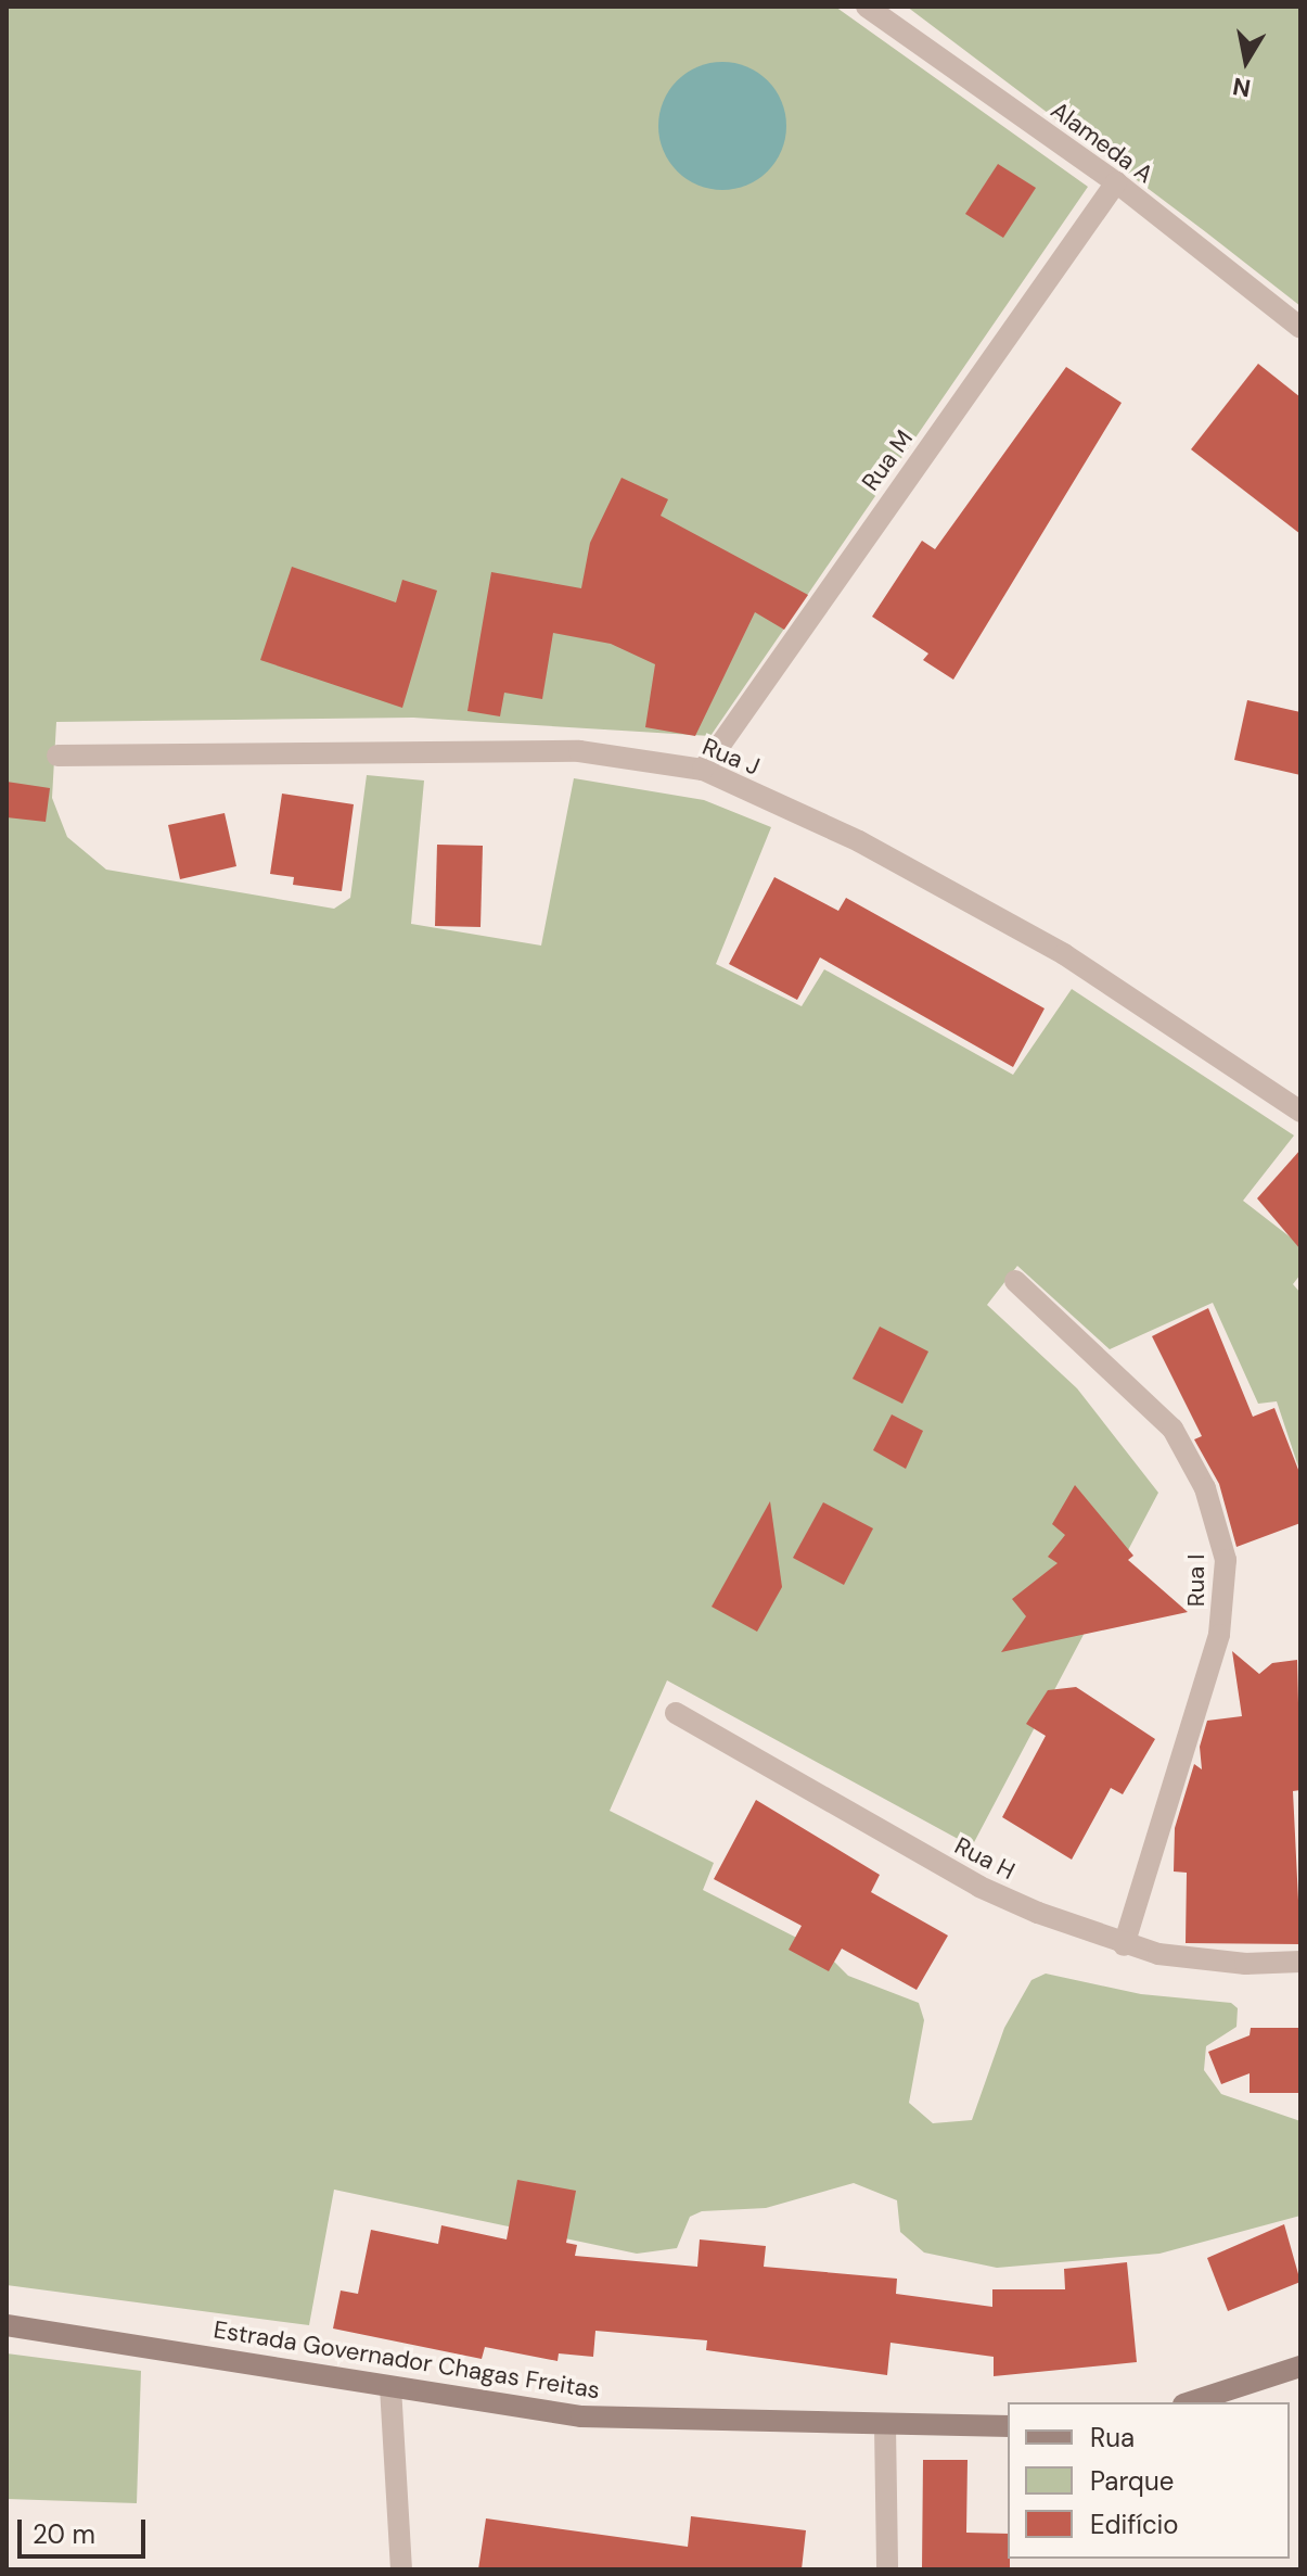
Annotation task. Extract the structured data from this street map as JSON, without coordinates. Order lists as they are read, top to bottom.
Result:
{
  "streets": {
    "main road": ["Estrada Governador Chagas Freitas"],
    "street": [
      "Alameda A",
      "Rua M",
      "Rua J",
      "Rua I",
      "Rua H"
    ]
  },
  "crossings": [
    ["Alameda A", "Rua M"],
    ["Rua M", "Rua J"],
    ["Rua I", "Rua H"]
  ],
  "legend": ["Rua", "Parque", "Edifício"],
  "scale_bar": "20 m",
  "north": "bottom"
}
